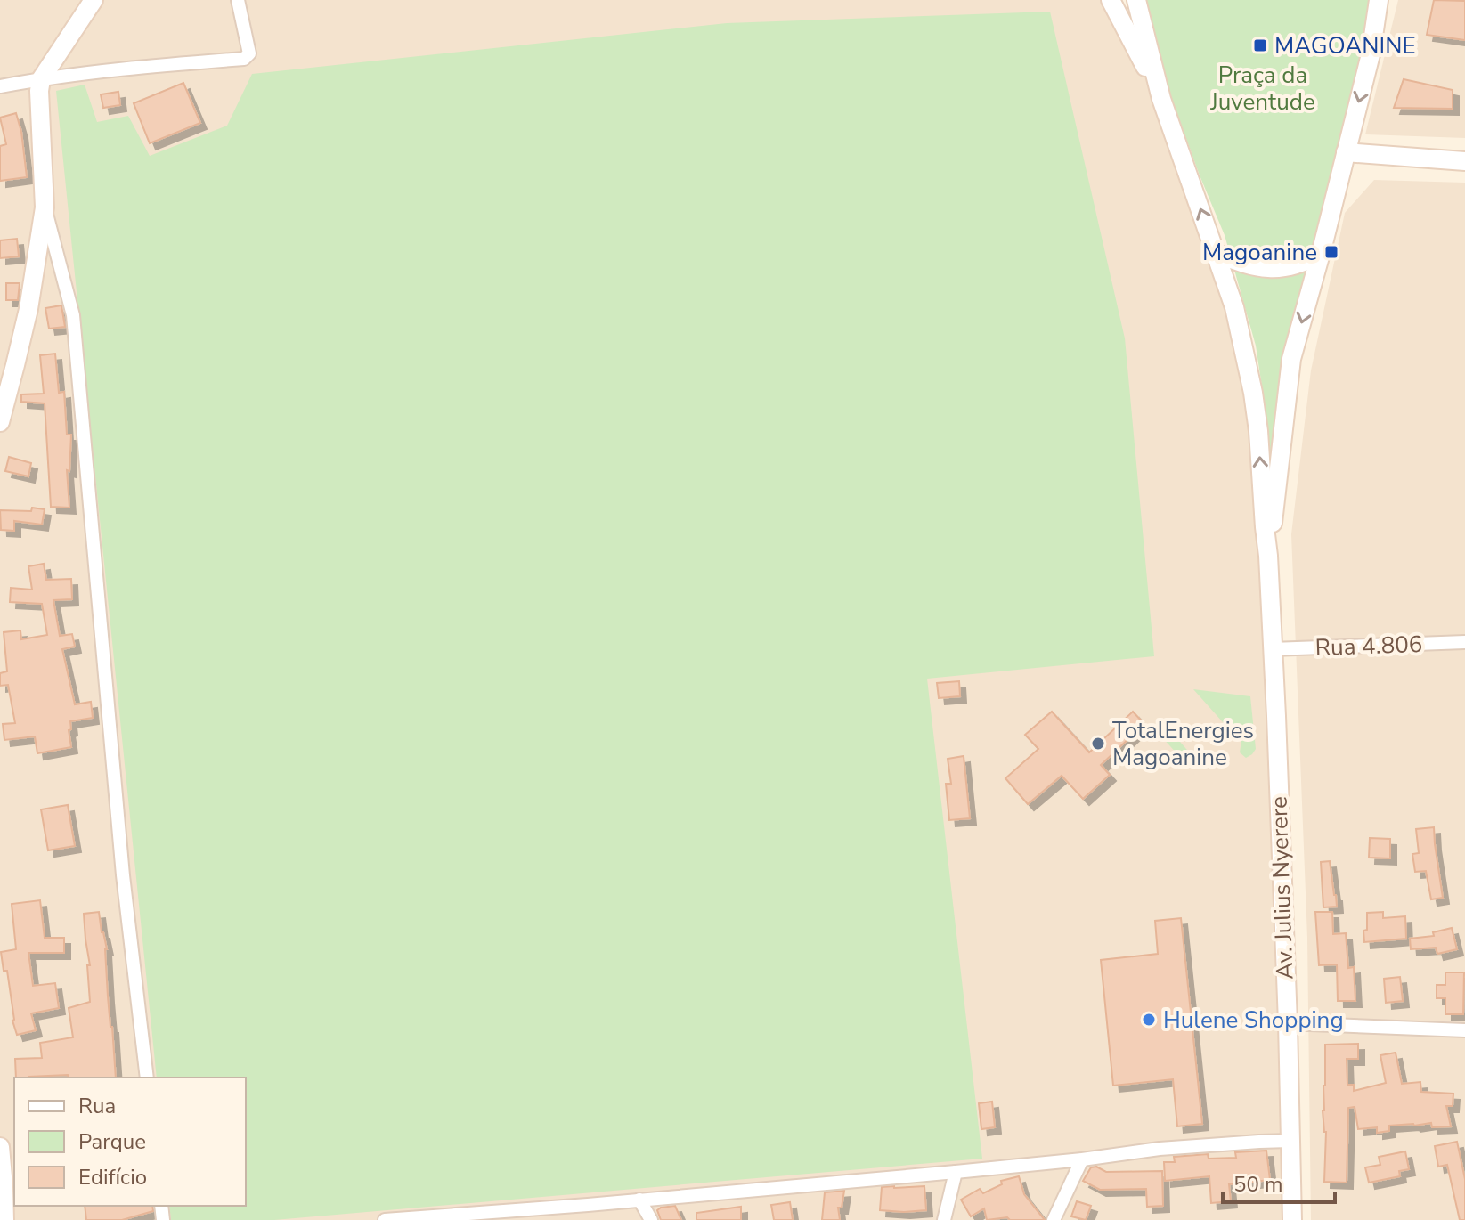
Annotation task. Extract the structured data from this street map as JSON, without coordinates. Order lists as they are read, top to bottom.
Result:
{
  "streets": {
    "main road": ["Av. Julius Nyerere"],
    "street": ["Rua 4.806"]
  },
  "crossings": [
    ["Rua 4.806", "Av. Julius Nyerere"]
  ],
  "parks": ["Praça da Juventude"],
  "places": {
    "transit": ["MAGOANINE", "Magoanine"],
    "other": ["TotalEnergies Magoanine", "Hulene Shopping"]
  },
  "legend": ["Rua", "Parque", "Edifício"],
  "scale_bar": "50 m"
}
